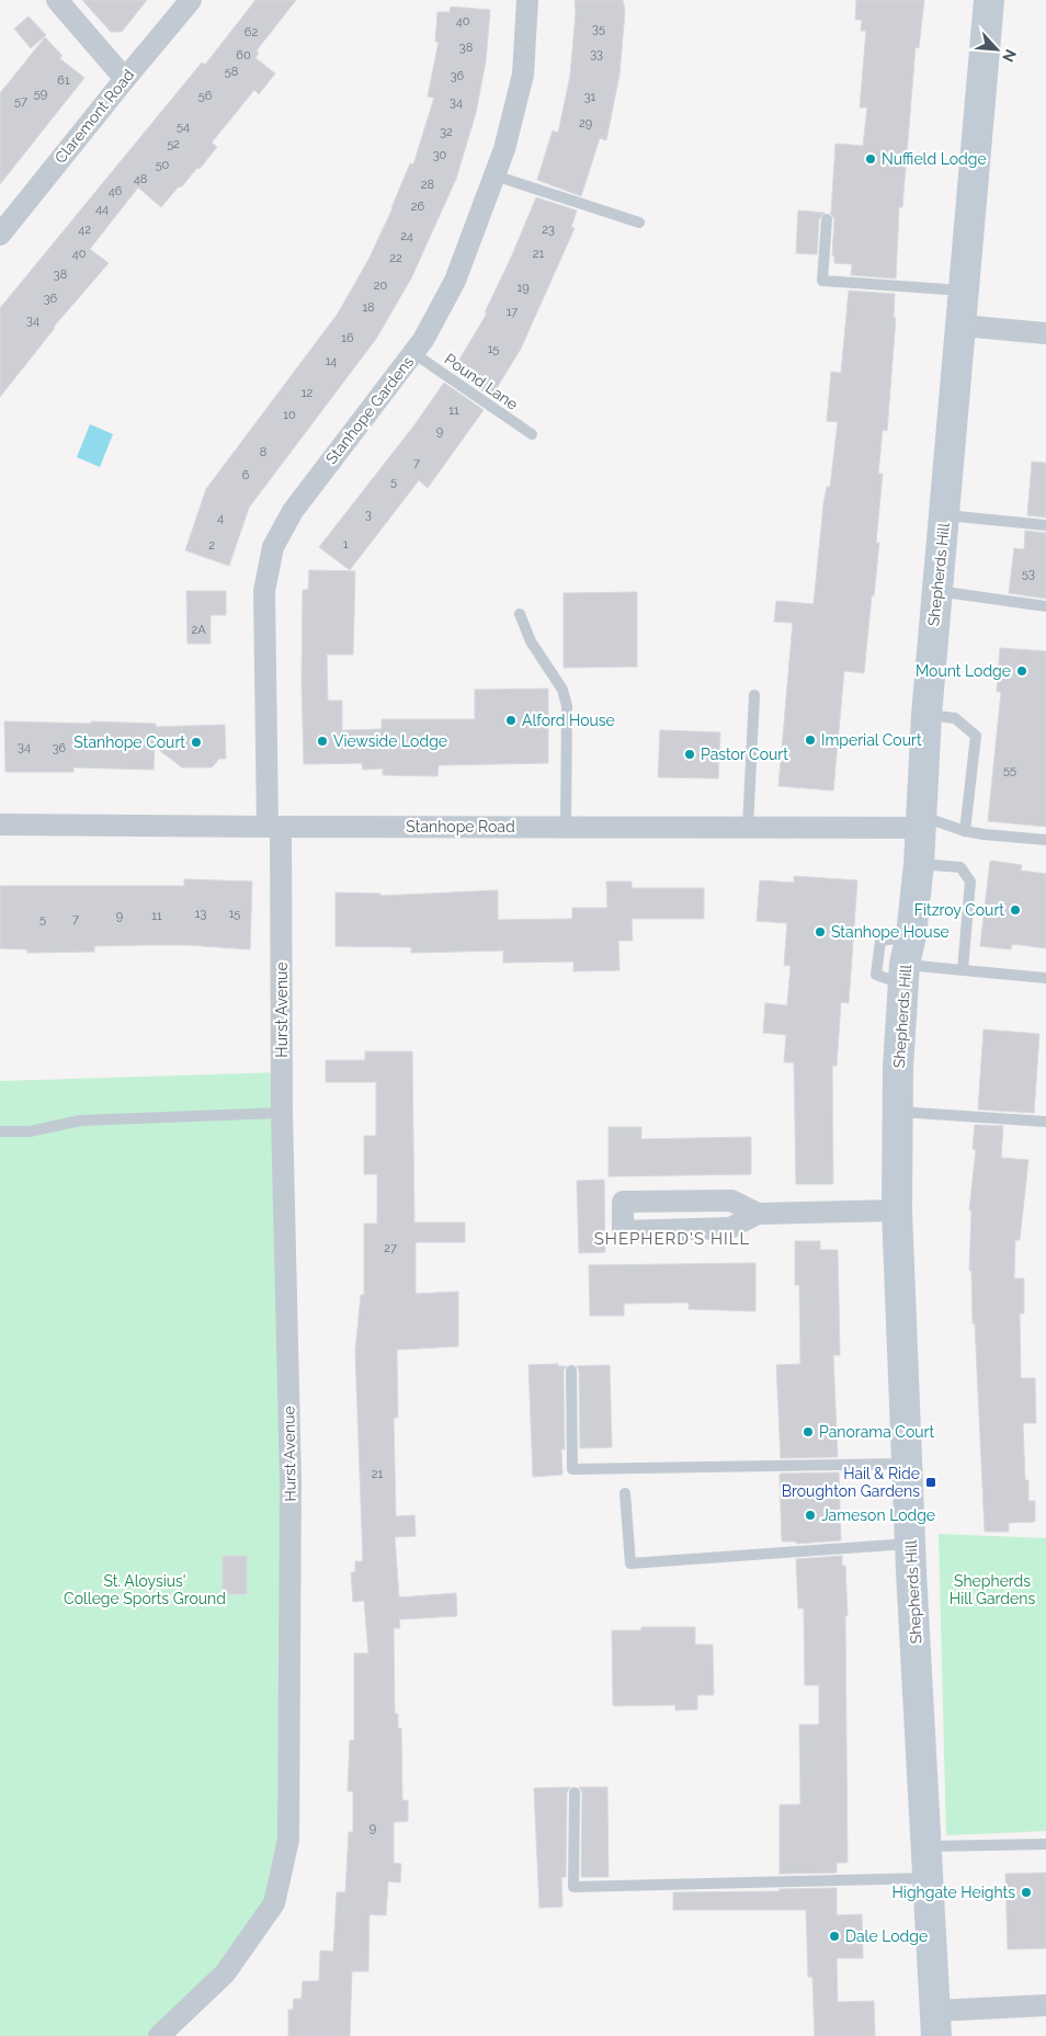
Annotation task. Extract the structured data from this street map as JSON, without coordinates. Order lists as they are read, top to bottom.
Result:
{
  "streets": {
    "street": [
      "Claremont Road",
      "Stanhope Gardens",
      "Shepherds Hill",
      "Stanhope Road",
      "Hurst Avenue"
    ],
    "lane": ["Pound Lane"]
  },
  "crossings": [
    ["Pound Lane", "Stanhope Gardens"],
    ["Stanhope Gardens", "Stanhope Road"],
    ["Stanhope Gardens", "Hurst Avenue"],
    ["Shepherds Hill", "Stanhope Road"],
    ["Stanhope Road", "Hurst Avenue"]
  ],
  "districts": ["SHEPHERD'S HILL"],
  "parks": ["St. Aloysius' College Sports Ground", "Shepherds Hill Gardens"],
  "places": {
    "other": [
      "Nuffield Lodge",
      "Mount Lodge",
      "Alford House",
      "Imperial Court",
      "Viewside Lodge",
      "Stanhope Court",
      "Pastor Court",
      "Fitzroy Court",
      "Stanhope House",
      "Panorama Court",
      "Jameson Lodge",
      "Highgate Heights",
      "Dale Lodge"
    ],
    "transit": ["Hail & Ride Broughton Gardens"]
  },
  "house_numbers": [
    "40",
    "35",
    "62",
    "38",
    "33",
    "60",
    "58",
    "36",
    "61",
    "59",
    "56",
    "31",
    "57",
    "34",
    "29",
    "54",
    "32",
    "52",
    "30",
    "50",
    "48",
    "28",
    "46",
    "26",
    "44",
    "42",
    "23",
    "24",
    "40",
    "21",
    "22",
    "38",
    "20",
    "19",
    "36",
    "18",
    "17",
    "34",
    "16",
    "15",
    "14",
    "12",
    "11",
    "10",
    "9",
    "8",
    "7",
    "6",
    "5",
    "3",
    "4",
    "1",
    "2",
    "53",
    "2A",
    "34",
    "36",
    "55",
    "13",
    "15",
    "9",
    "11",
    "5",
    "7",
    "27",
    "21",
    "9"
  ],
  "north": "bottom right"
}
